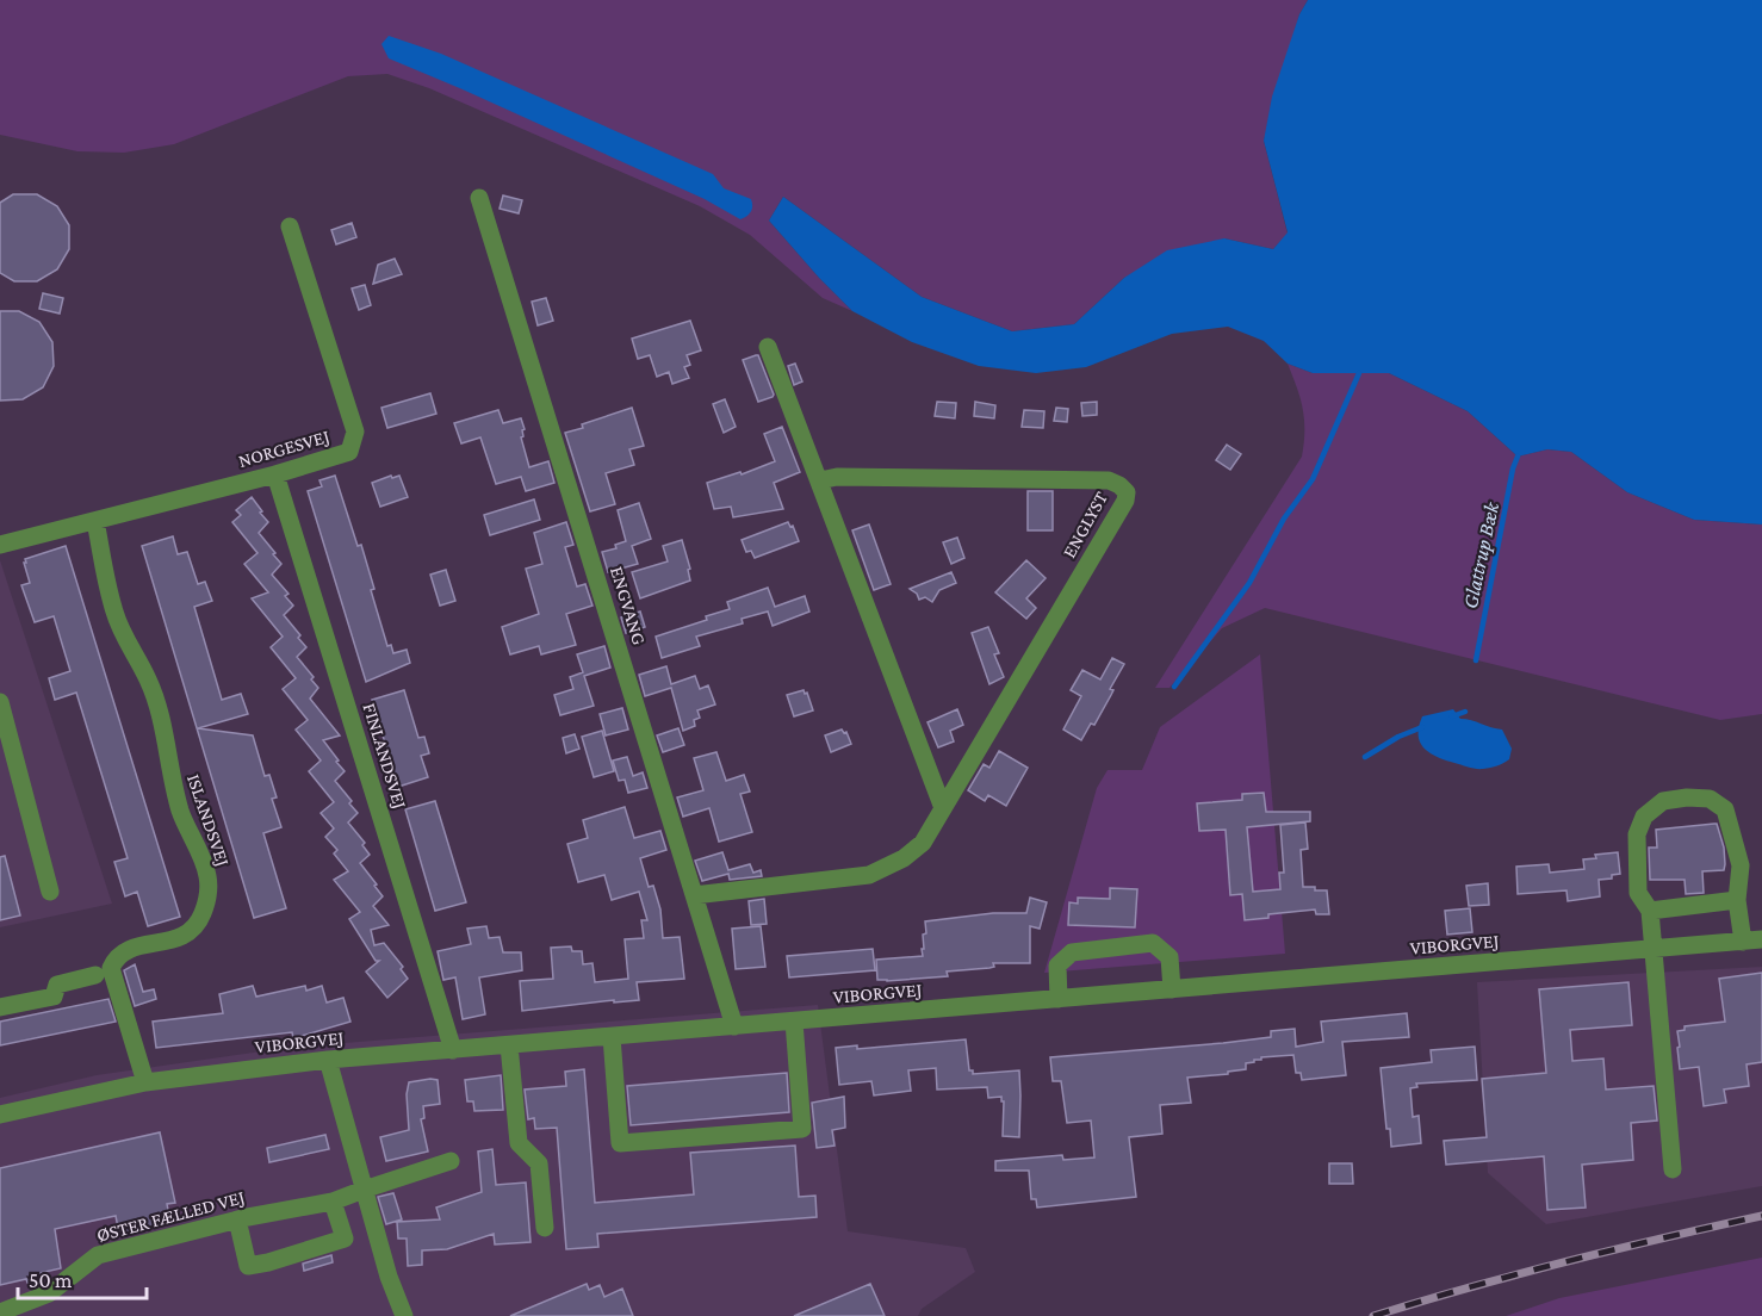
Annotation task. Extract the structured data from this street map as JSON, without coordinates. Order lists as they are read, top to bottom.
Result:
{
  "streets": {
    "street": [
      "NORGESVEJ",
      "ENGLYST",
      "ENGVANG",
      "FINLANDSVEJ",
      "ISLANDSVEJ",
      "VIBORGVEJ",
      "ØSTER FÆLLED VEJ"
    ]
  },
  "crossings": [
    ["NORGESVEJ", "FINLANDSVEJ"],
    ["NORGESVEJ", "ISLANDSVEJ"],
    ["ENGLYST", "ENGVANG"],
    ["ENGVANG", "VIBORGVEJ"],
    ["FINLANDSVEJ", "VIBORGVEJ"],
    ["ISLANDSVEJ", "VIBORGVEJ"]
  ],
  "water": ["Glattrup Bæk"],
  "scale_bar": "50 m"
}
